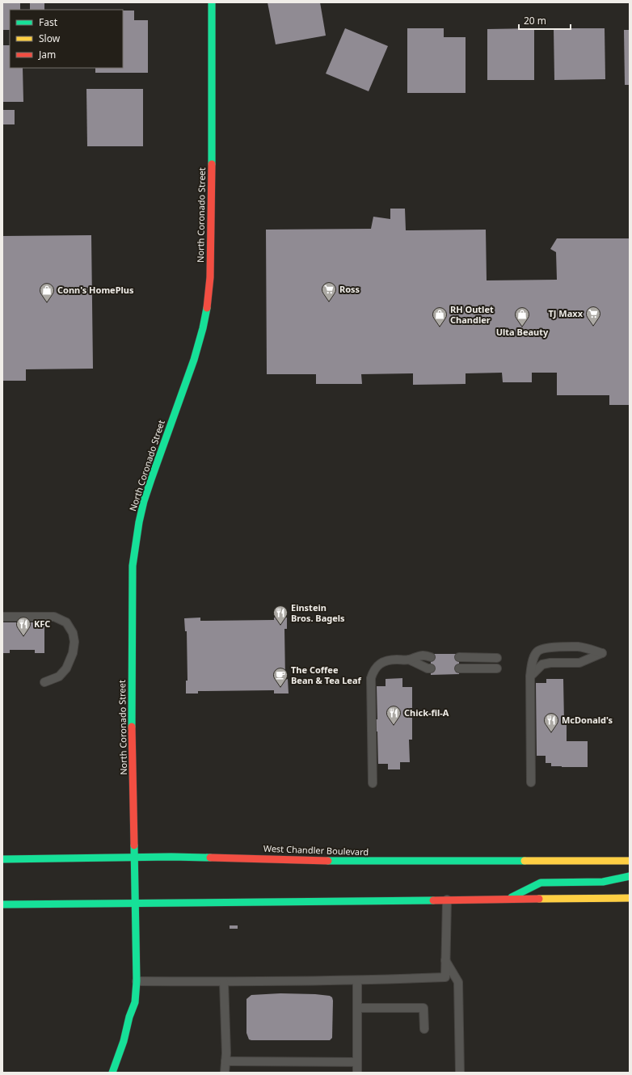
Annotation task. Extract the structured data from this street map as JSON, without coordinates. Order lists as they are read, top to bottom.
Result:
{
  "streets": {
    "main road": ["North Coronado Street", "West Chandler Boulevard"]
  },
  "crossings": [
    ["North Coronado Street", "West Chandler Boulevard"]
  ],
  "places": {
    "supermarket": ["Ross", "TJ Maxx"],
    "shop": ["Conn's HomePlus", "RH Outlet Chandler", "Ulta Beauty"],
    "restaurant": [
      "Einstein Bros. Bagels",
      "KFC",
      "Chick-fil-A",
      "McDonald's"
    ],
    "cafe": ["The Coffee Bean & Tea Leaf"]
  },
  "legend": ["Fast", "Slow", "Jam"],
  "scale_bar": "20 m"
}
